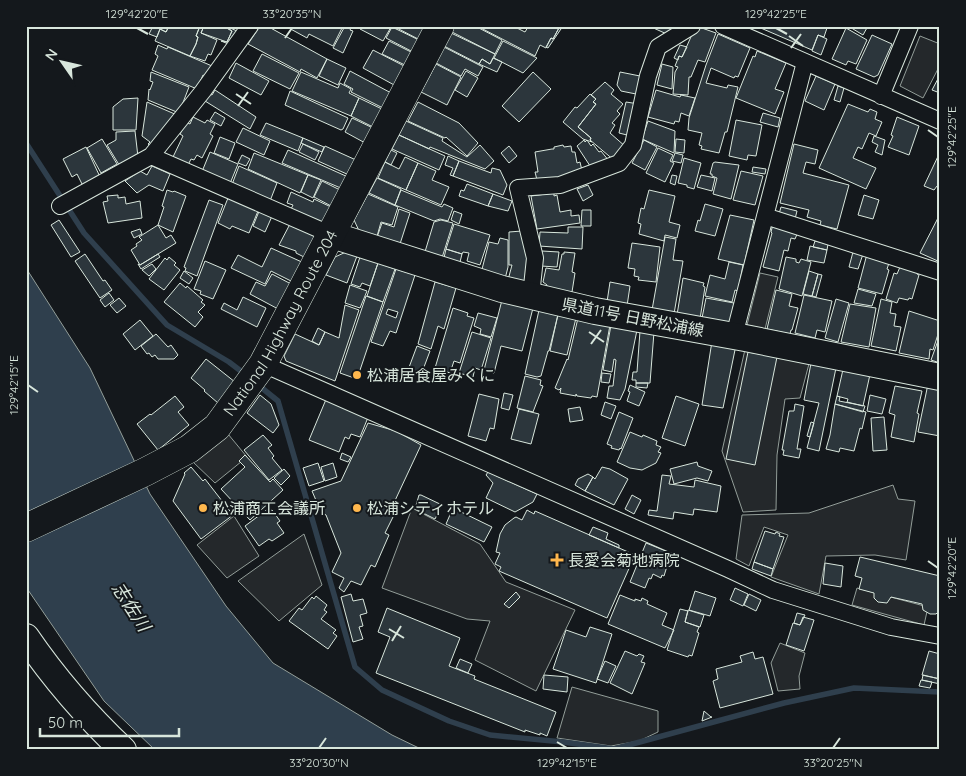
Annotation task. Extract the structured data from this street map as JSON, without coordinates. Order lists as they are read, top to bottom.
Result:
{
  "streets": {
    "highway": ["National Highway Route 204"],
    "main road": ["県道11号 日野松浦線"]
  },
  "crossings": [
    ["県道11号 日野松浦線", "National Highway Route 204"]
  ],
  "water": ["志佐川"],
  "places": {
    "other": ["松浦居食屋みくに", "松浦商工会議所", "松浦シティホテル"],
    "health": ["長愛会菊地病院"]
  },
  "scale_bar": "50 m",
  "north": "top left",
  "coordinates": [
    "129°42'20\"E",
    "33°20'35\"N",
    "129°42'25\"E",
    "129°42'15\"E",
    "33°20'30\"N",
    "33°20'25\"N"
  ]
}
